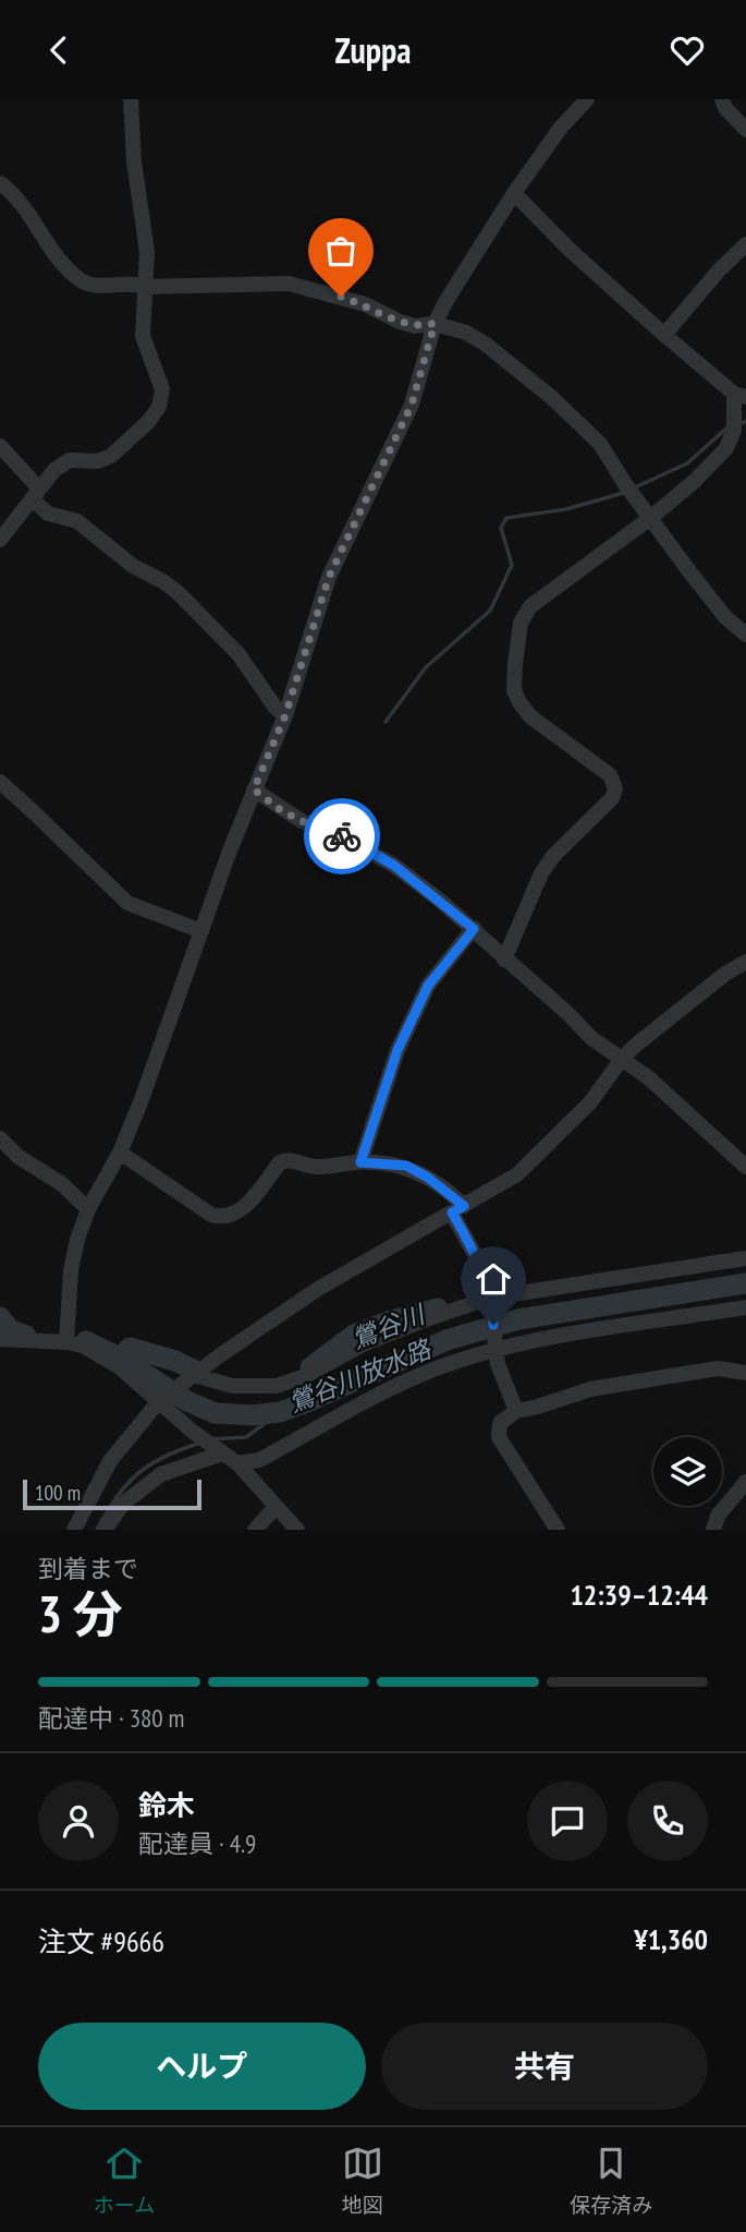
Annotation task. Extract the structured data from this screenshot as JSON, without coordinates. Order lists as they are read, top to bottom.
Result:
{
  "water": ["鶯谷川", "鶯谷川放水路"],
  "scale_bar": "100 m",
  "page": {
    "header": "Zuppa",
    "scale": "100 m",
    "heading": ["3 分", "到着まで", "12:39–12:44"],
    "panel": [
      "鈴木",
      "配達員 · 4.9",
      "注文 #9666",
      "¥1,360"
    ],
    "bar": "配達中 · 380 m",
    "buttons": ["ヘルプ", "共有"],
    "tabs": ["ホーム", "地図", "保存済み"]
  }
}
